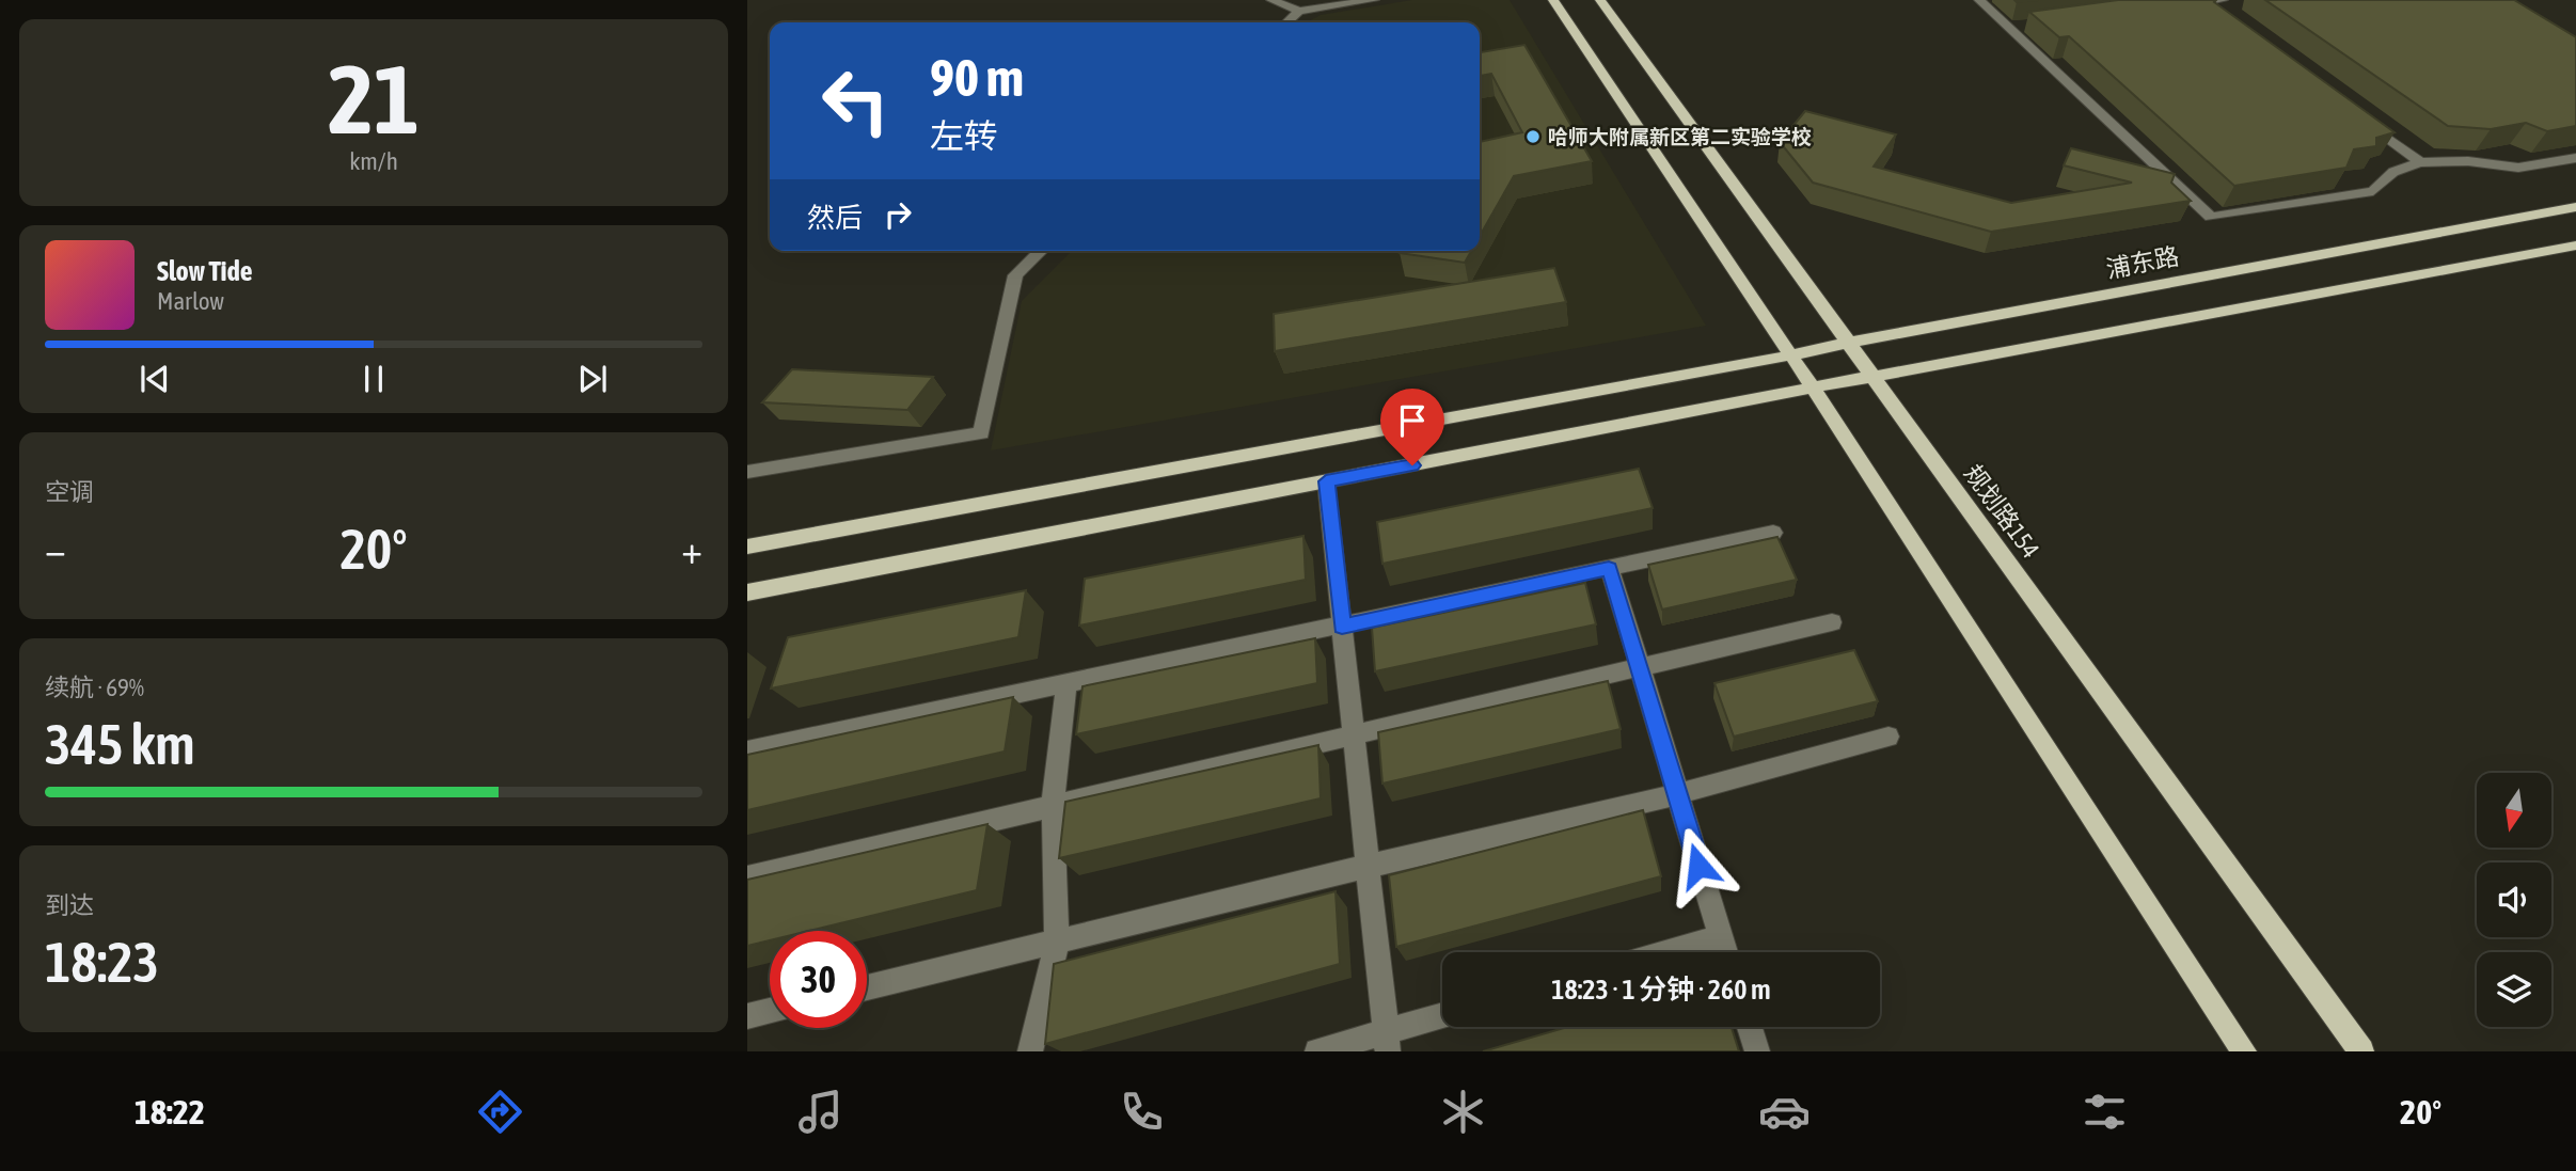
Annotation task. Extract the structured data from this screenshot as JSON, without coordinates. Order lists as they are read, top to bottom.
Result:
{
  "streets": {
    "main road": ["浦东路", "规划路154"]
  },
  "crossings": [
    ["浦东路", "规划路154"]
  ],
  "places": ["哈师大附属新区第二实验学校"],
  "north": "bottom",
  "page": {
    "tile": [
      ["21", "km/h"],
      "空调",
      ["续航 · 69%", "345 km"],
      ["到达", "18:23"]
    ],
    "turn": ["90 m", "左转"],
    "then": "然后",
    "song": ["Slow Tide", "Marlow"],
    "heat": ["−", "20°", "+"],
    "limit": "30",
    "trip": "18:23 · 1 分钟 · 260 m",
    "tabs": ["18:22", "20°"]
  }
}
